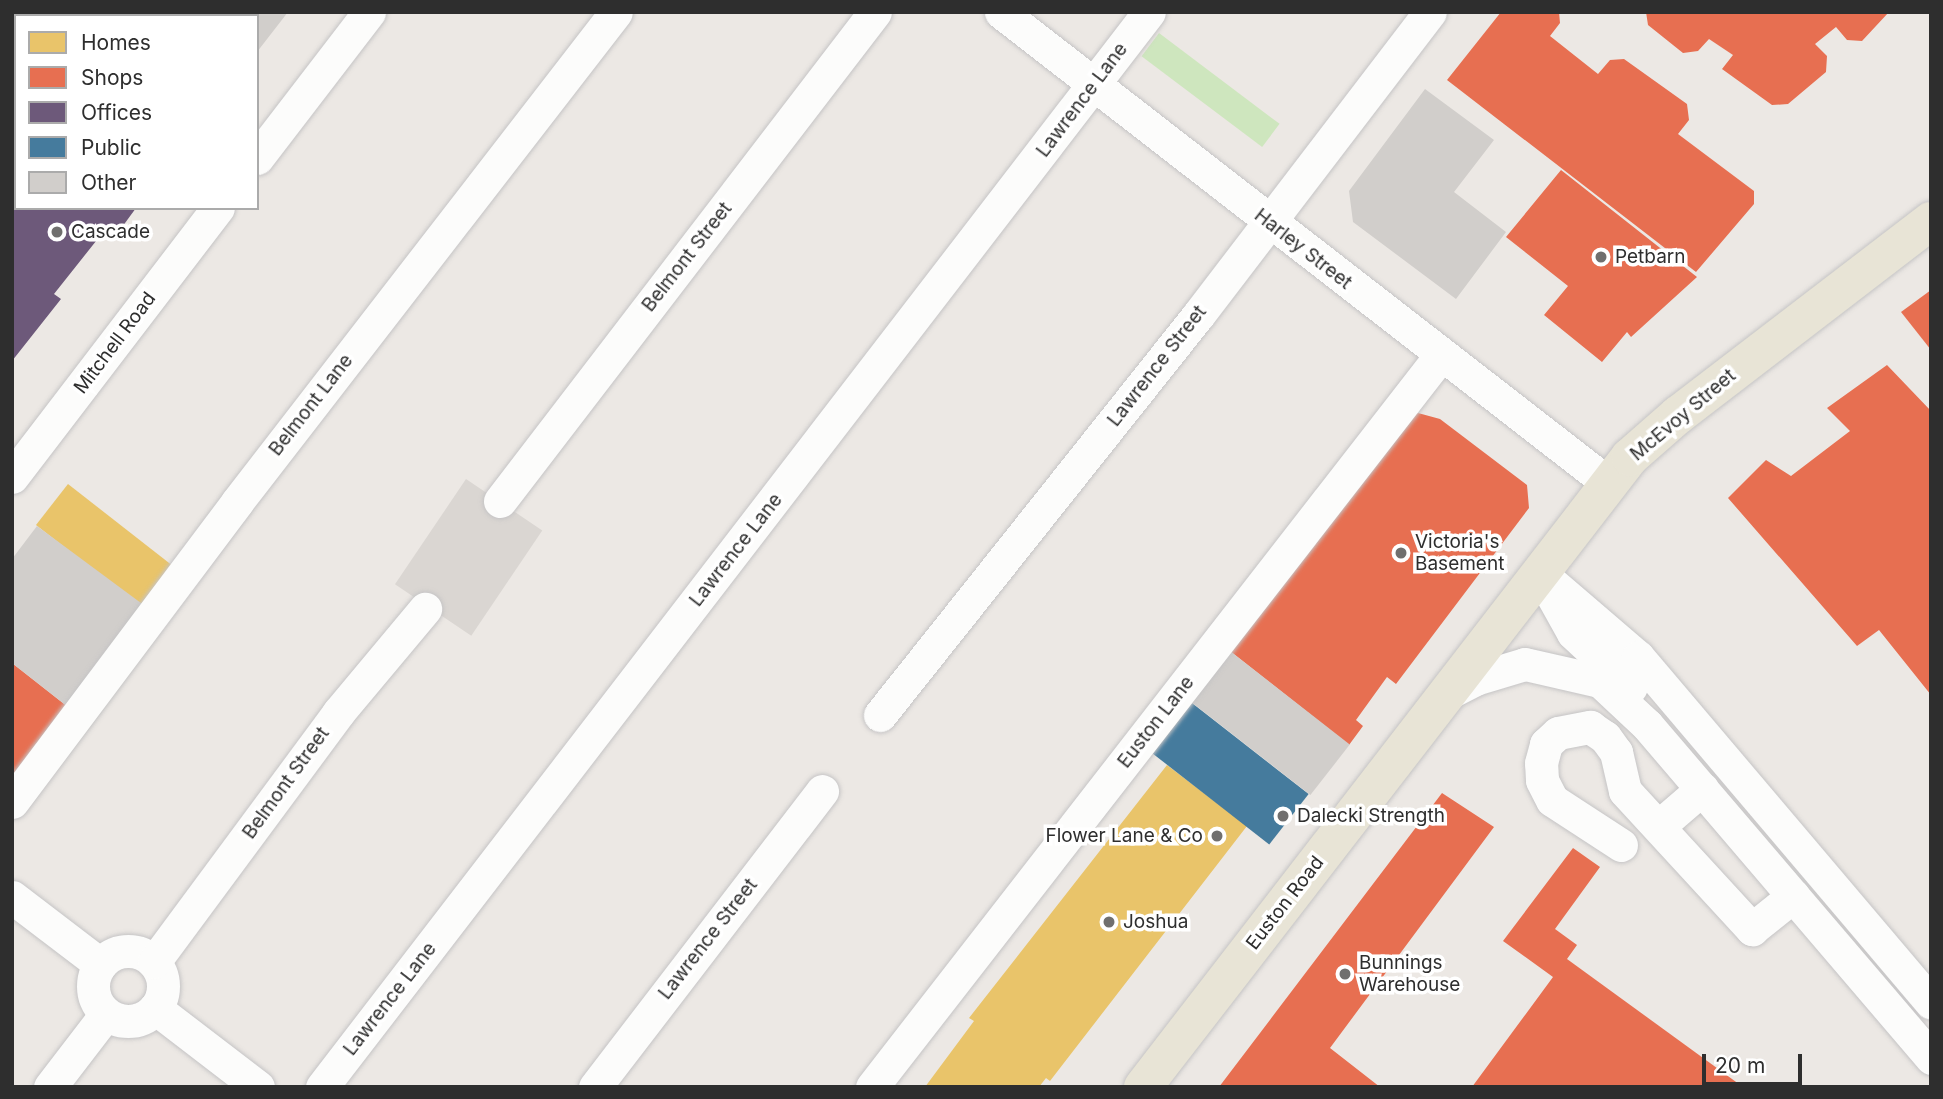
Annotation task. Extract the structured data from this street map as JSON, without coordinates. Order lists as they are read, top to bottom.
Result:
{
  "streets": {
    "main road": ["McEvoy Street", "Euston Road"],
    "street": [
      "Lawrence Lane",
      "Harley Street",
      "Belmont Street",
      "Mitchell Road",
      "Lawrence Street",
      "Belmont Lane",
      "Euston Lane"
    ]
  },
  "crossings": [
    ["Lawrence Lane", "Harley Street"],
    ["Harley Street", "Lawrence Street"],
    ["Harley Street", "McEvoy Street"],
    ["Harley Street", "Euston Lane"],
    ["McEvoy Street", "Euston Road"]
  ],
  "places": [
    "Cascade",
    "Petbarn",
    "Victoria's Basement",
    "Dalecki Strength",
    "Flower Lane & Co",
    "Joshua",
    "Bunnings Warehouse"
  ],
  "legend": [
    "Homes",
    "Shops",
    "Offices",
    "Public",
    "Other"
  ],
  "scale_bar": "20 m"
}
